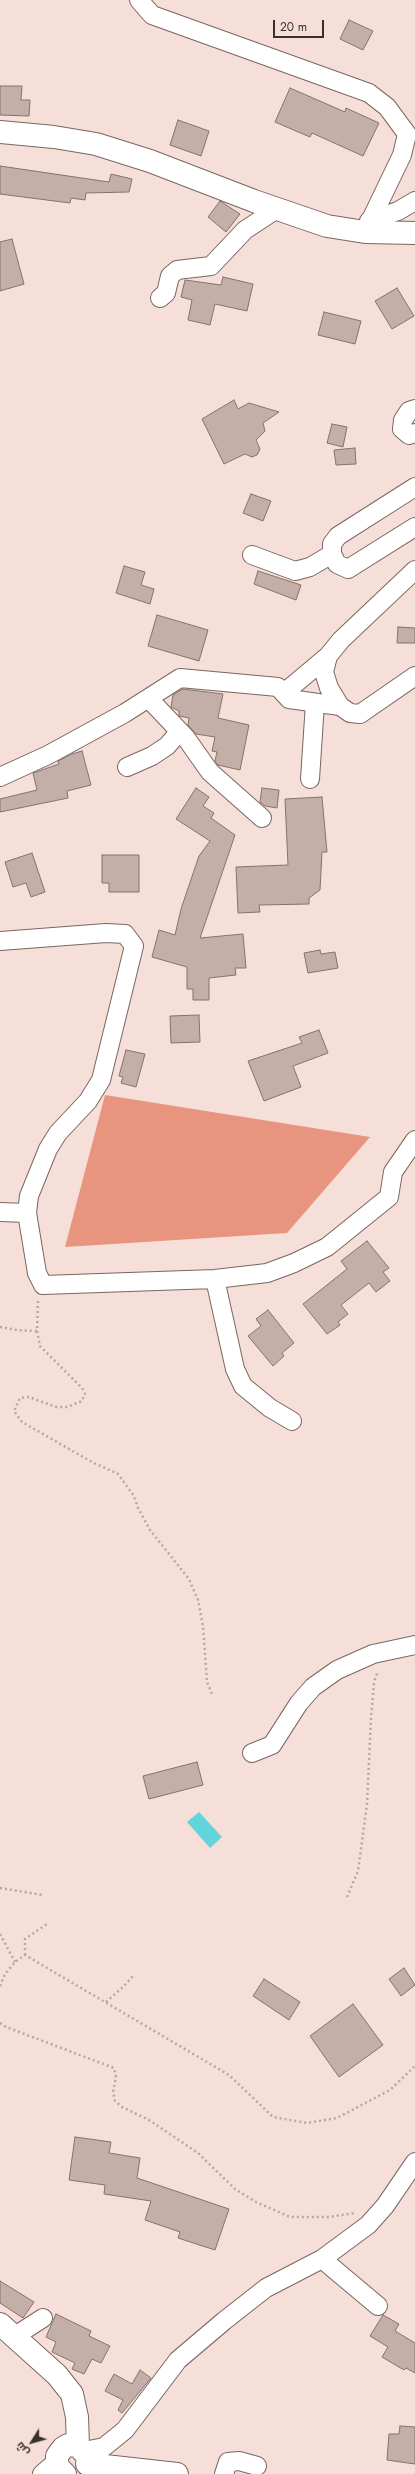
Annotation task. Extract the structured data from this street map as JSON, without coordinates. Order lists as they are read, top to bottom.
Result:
{
  "scale_bar": "20 m",
  "north": "bottom left"
}
